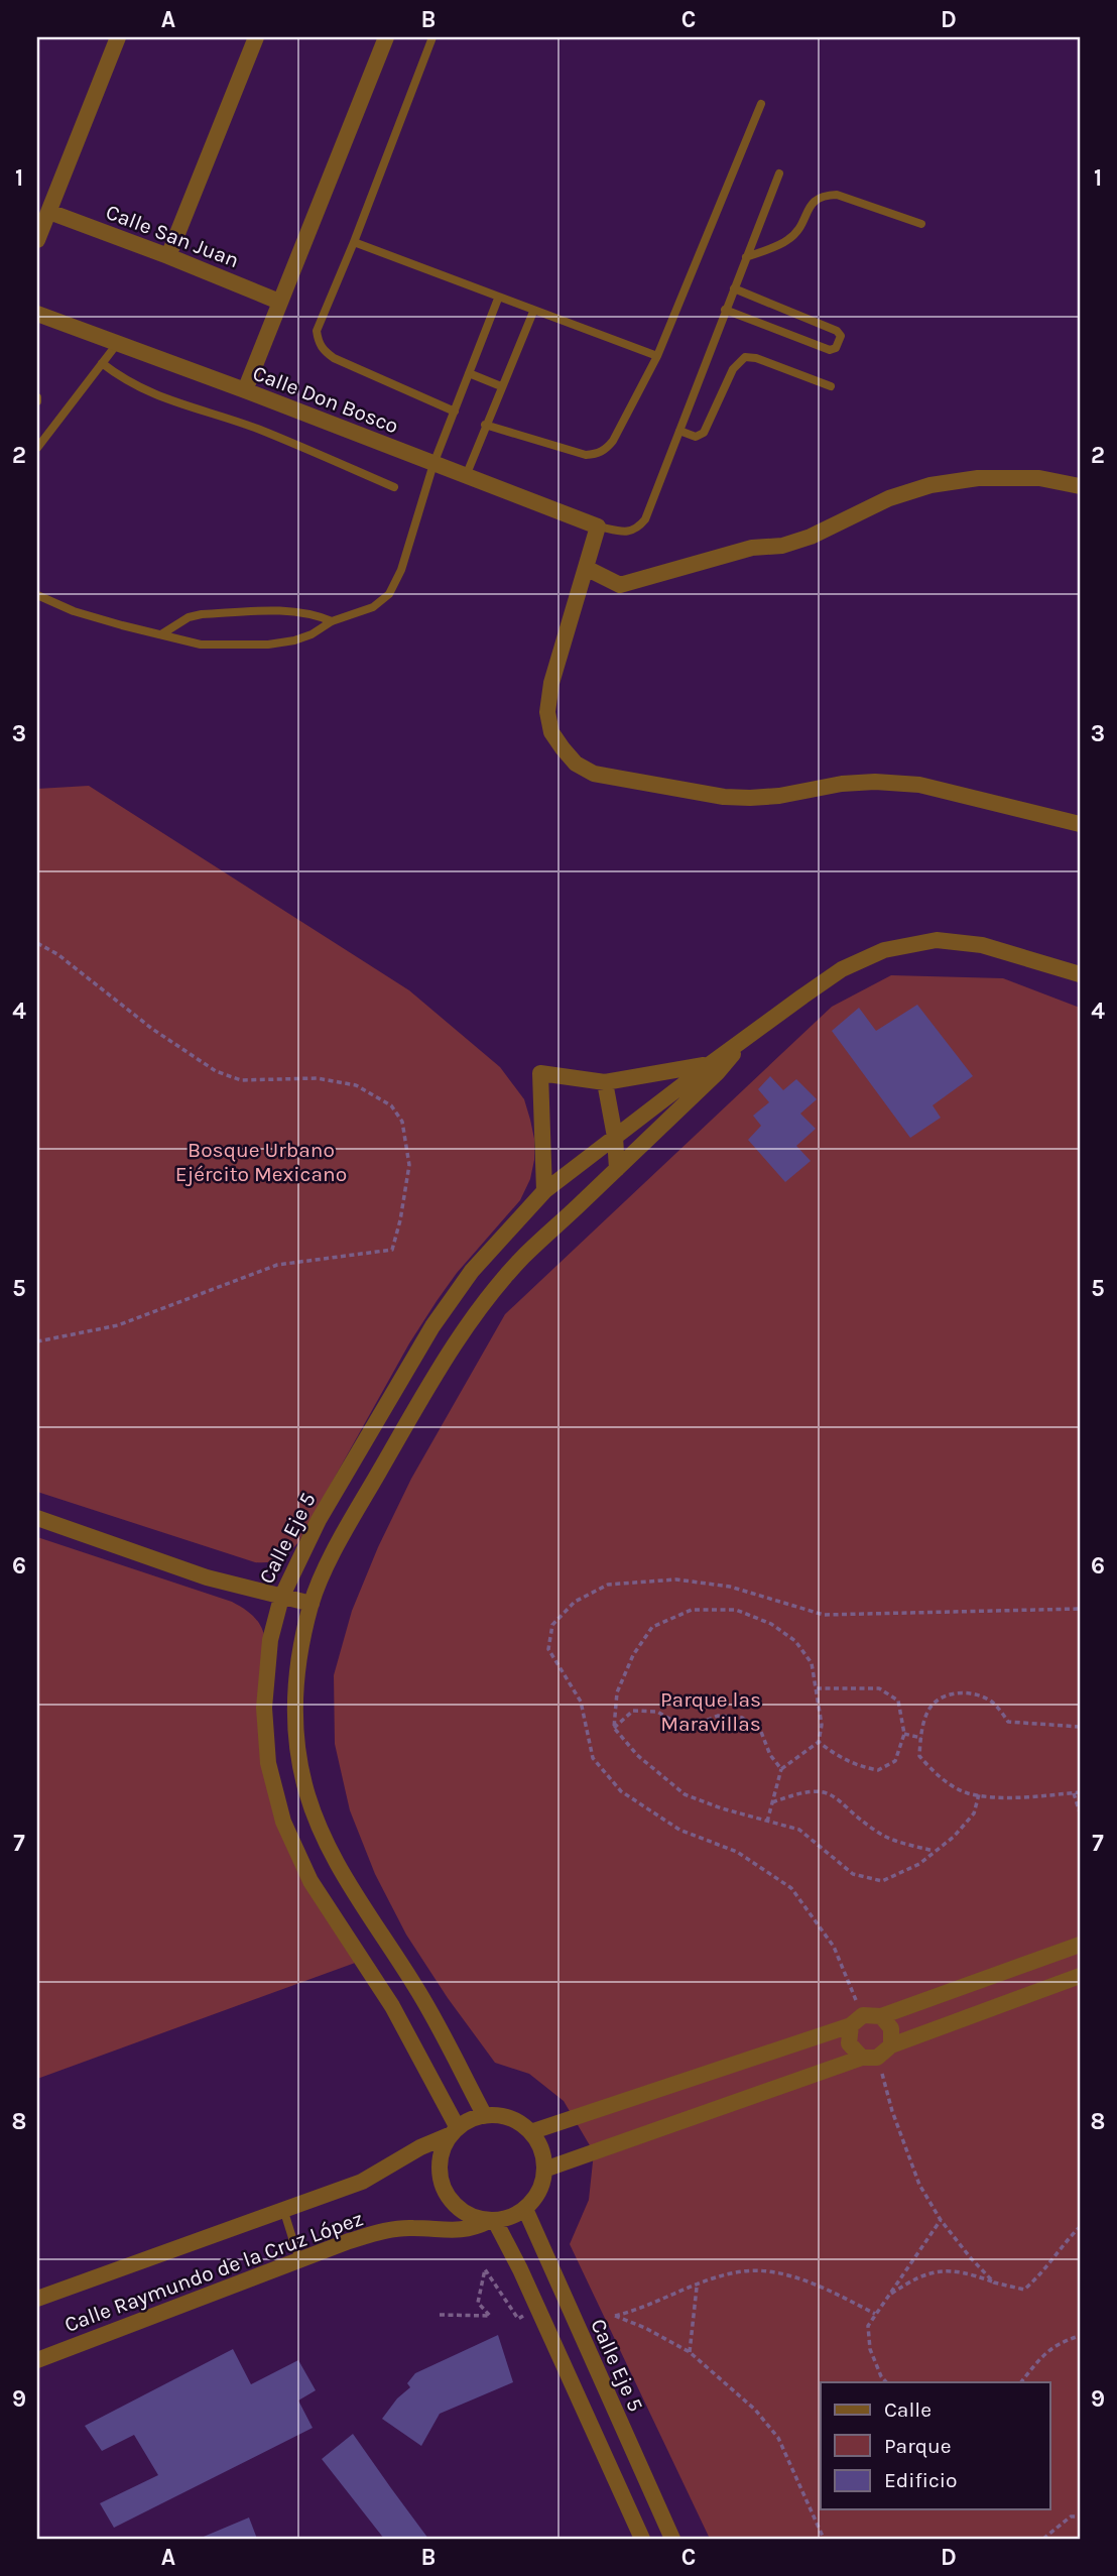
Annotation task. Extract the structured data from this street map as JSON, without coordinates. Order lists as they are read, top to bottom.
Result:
{
  "streets": {
    "street": [
      "Calle San Juan",
      "Calle Don Bosco",
      "Calle Eje 5",
      "Calle Raymundo de la Cruz López"
    ]
  },
  "crossings": [
    ["Calle Eje 5", "Calle Raymundo de la Cruz López"]
  ],
  "parks": ["Bosque Urbano Ejército Mexicano", "Parque las Maravillas"],
  "legend": ["Calle", "Parque", "Edificio"],
  "grid": {
    "columns": [
      "A",
      "B",
      "C",
      "D"
    ],
    "rows": [
      "1",
      "2",
      "3",
      "4",
      "5",
      "6",
      "7",
      "8",
      "9"
    ]
  }
}
